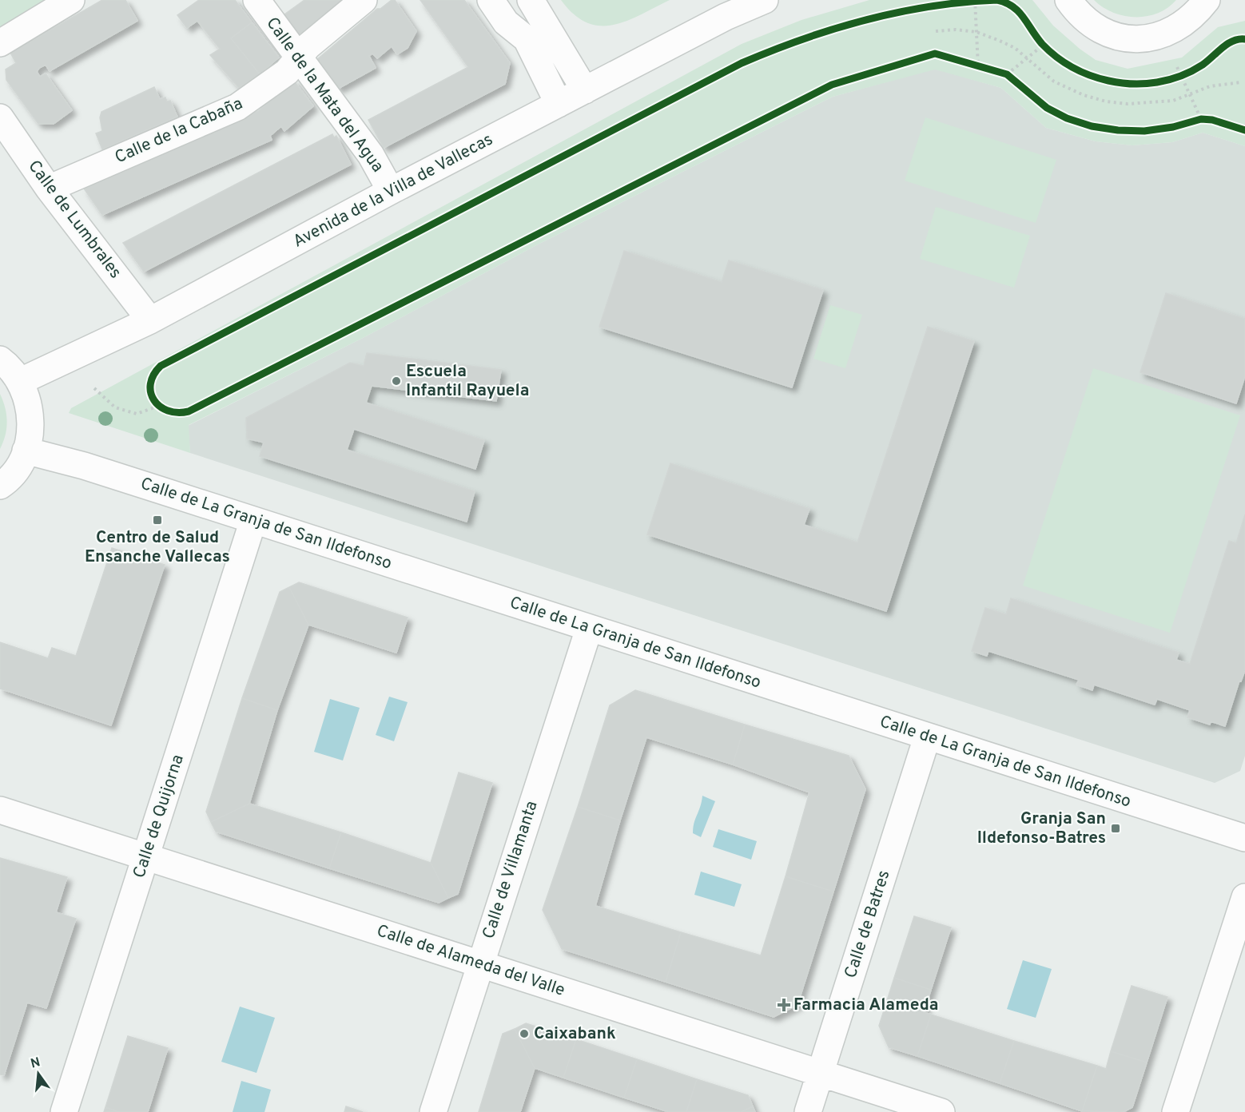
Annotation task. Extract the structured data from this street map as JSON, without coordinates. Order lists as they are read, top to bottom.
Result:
{
  "streets": {
    "street": [
      "Calle de la Mata del Agua",
      "Calle de la Cabaña",
      "Avenida de la Villa de Vallecas",
      "Calle de Lumbrales",
      "Calle de La Granja de San Ildefonso",
      "Calle de Quijorna",
      "Calle de Villamanta",
      "Calle de Batres",
      "Calle de Alameda del Valle"
    ]
  },
  "crossings": [
    ["Calle de la Mata del Agua", "Calle de la Cabaña"],
    ["Calle de la Mata del Agua", "Avenida de la Villa de Vallecas"],
    ["Calle de la Cabaña", "Calle de Lumbrales"],
    ["Avenida de la Villa de Vallecas", "Calle de Lumbrales"],
    ["Calle de La Granja de San Ildefonso", "Calle de Quijorna"],
    ["Calle de La Granja de San Ildefonso", "Calle de Villamanta"],
    ["Calle de La Granja de San Ildefonso", "Calle de Batres"],
    ["Calle de Quijorna", "Calle de Alameda del Valle"],
    ["Calle de Villamanta", "Calle de Alameda del Valle"],
    ["Calle de Batres", "Calle de Alameda del Valle"]
  ],
  "places": {
    "other": ["Escuela Infantil Rayuela", "Caixabank"],
    "transit": ["Centro de Salud Ensanche Vallecas", "Granja San Ildefonso-Batres"],
    "health": ["Farmacia Alameda"]
  },
  "north": "top"
}
